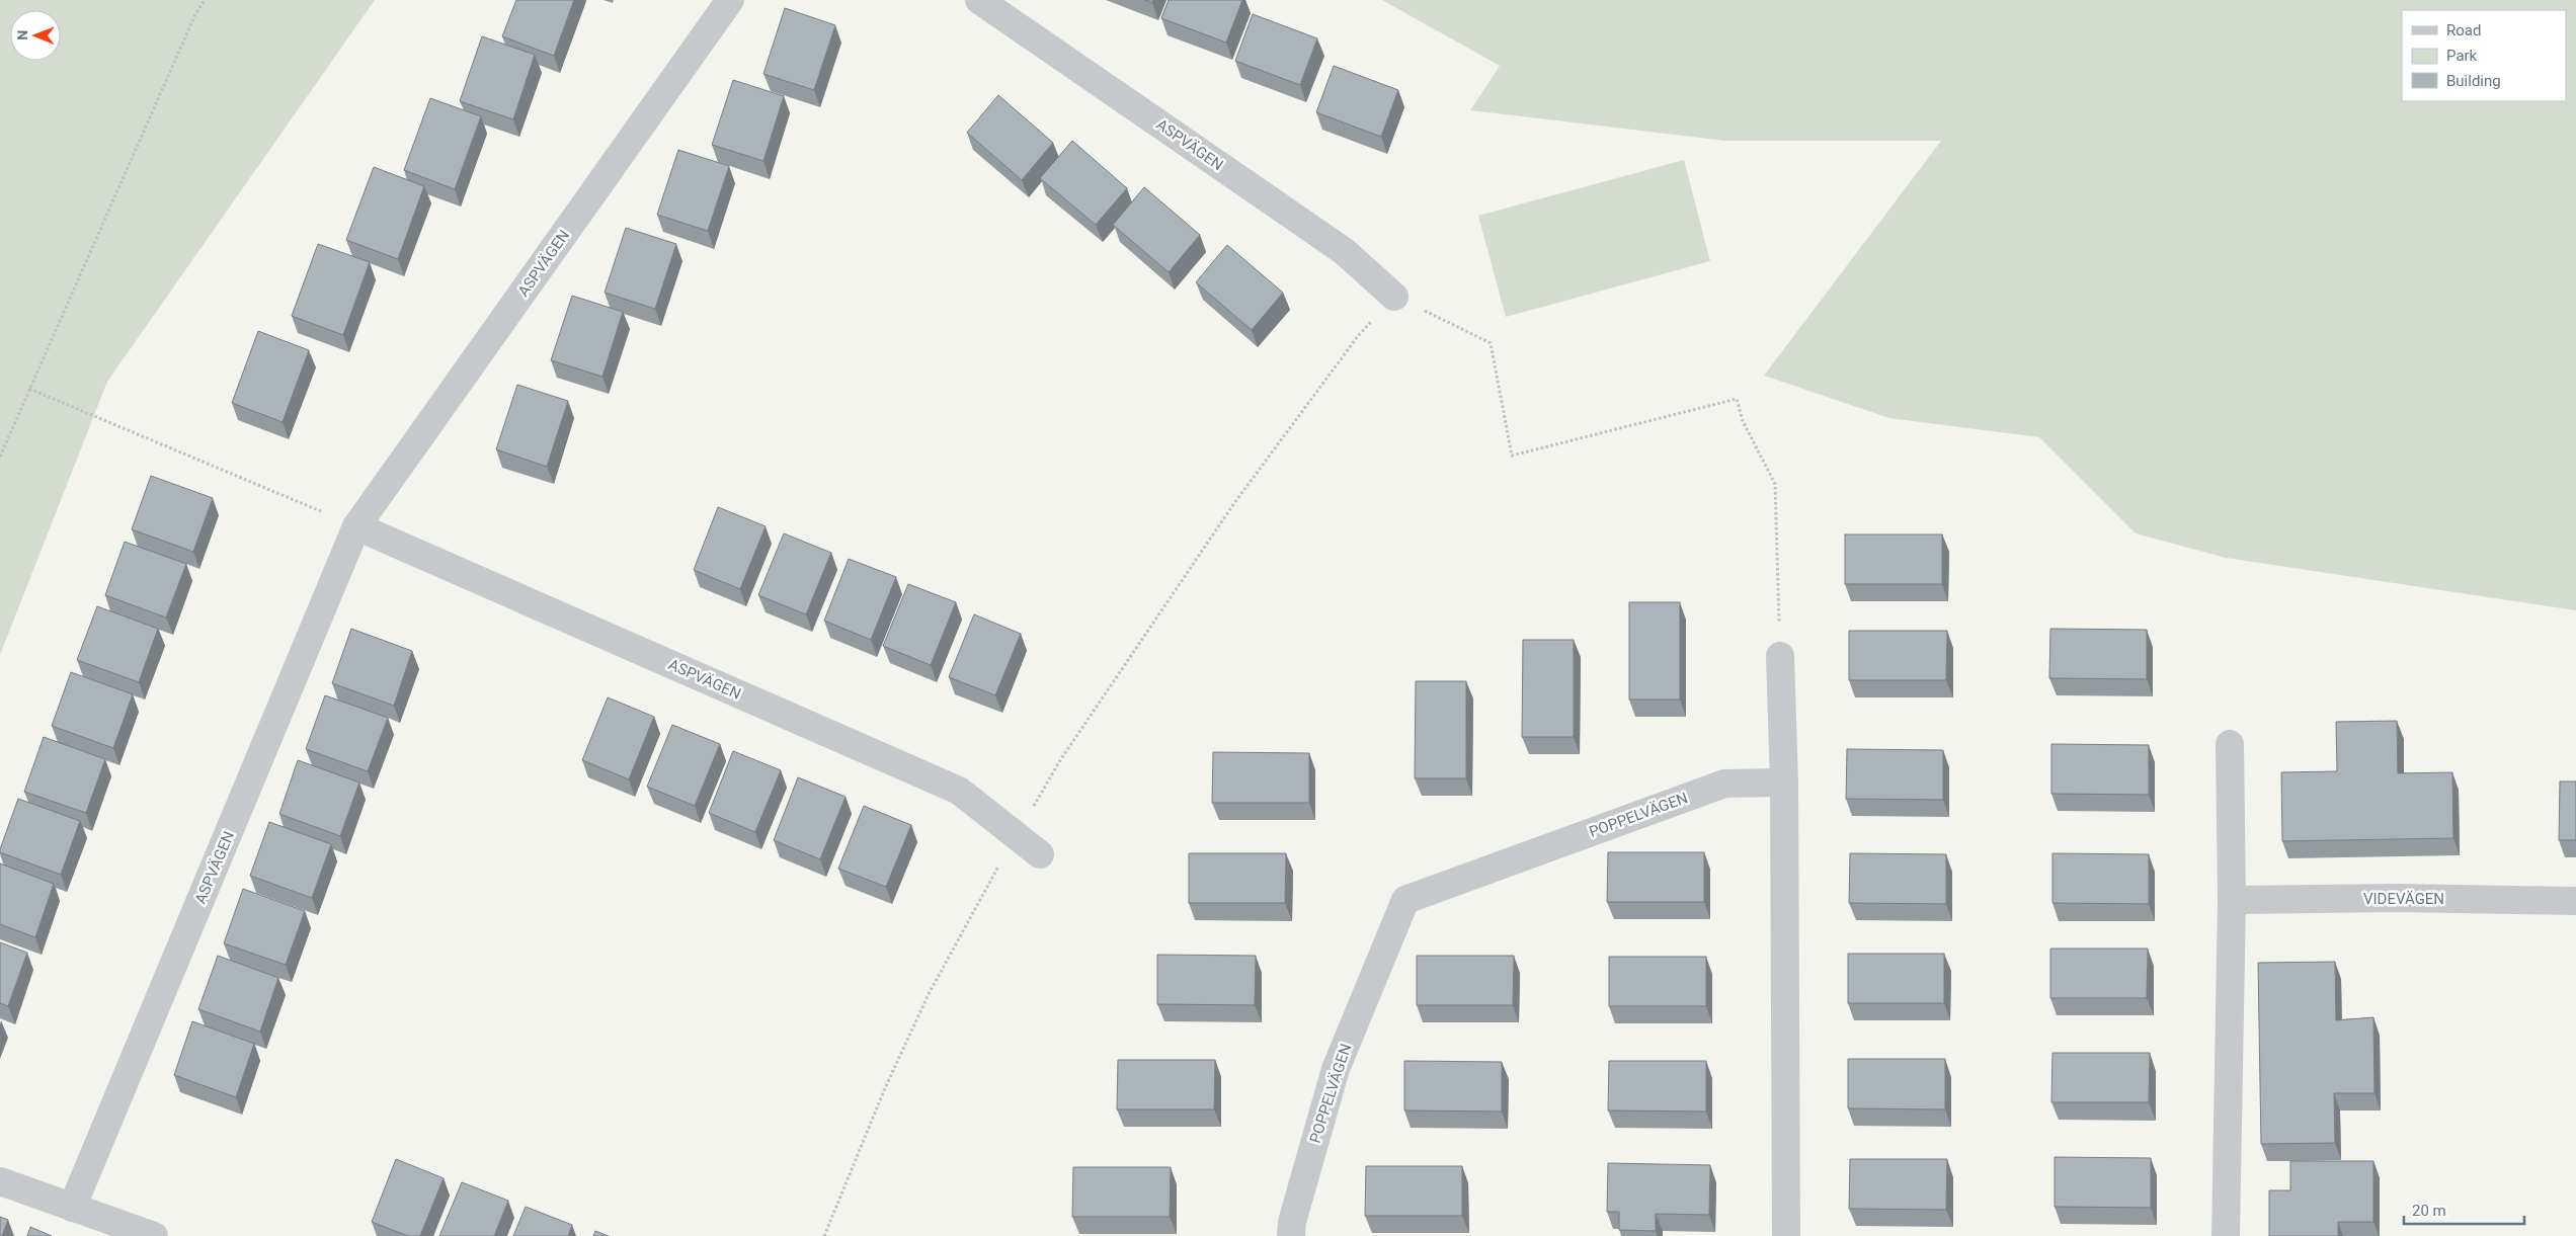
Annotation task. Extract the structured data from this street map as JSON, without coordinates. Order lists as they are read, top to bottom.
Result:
{
  "streets": {
    "street": ["ASPVÄGEN", "POPPELVÄGEN", "VIDEVÄGEN"]
  },
  "legend": ["Road", "Park", "Building"],
  "scale_bar": "20 m",
  "north": "left"
}
